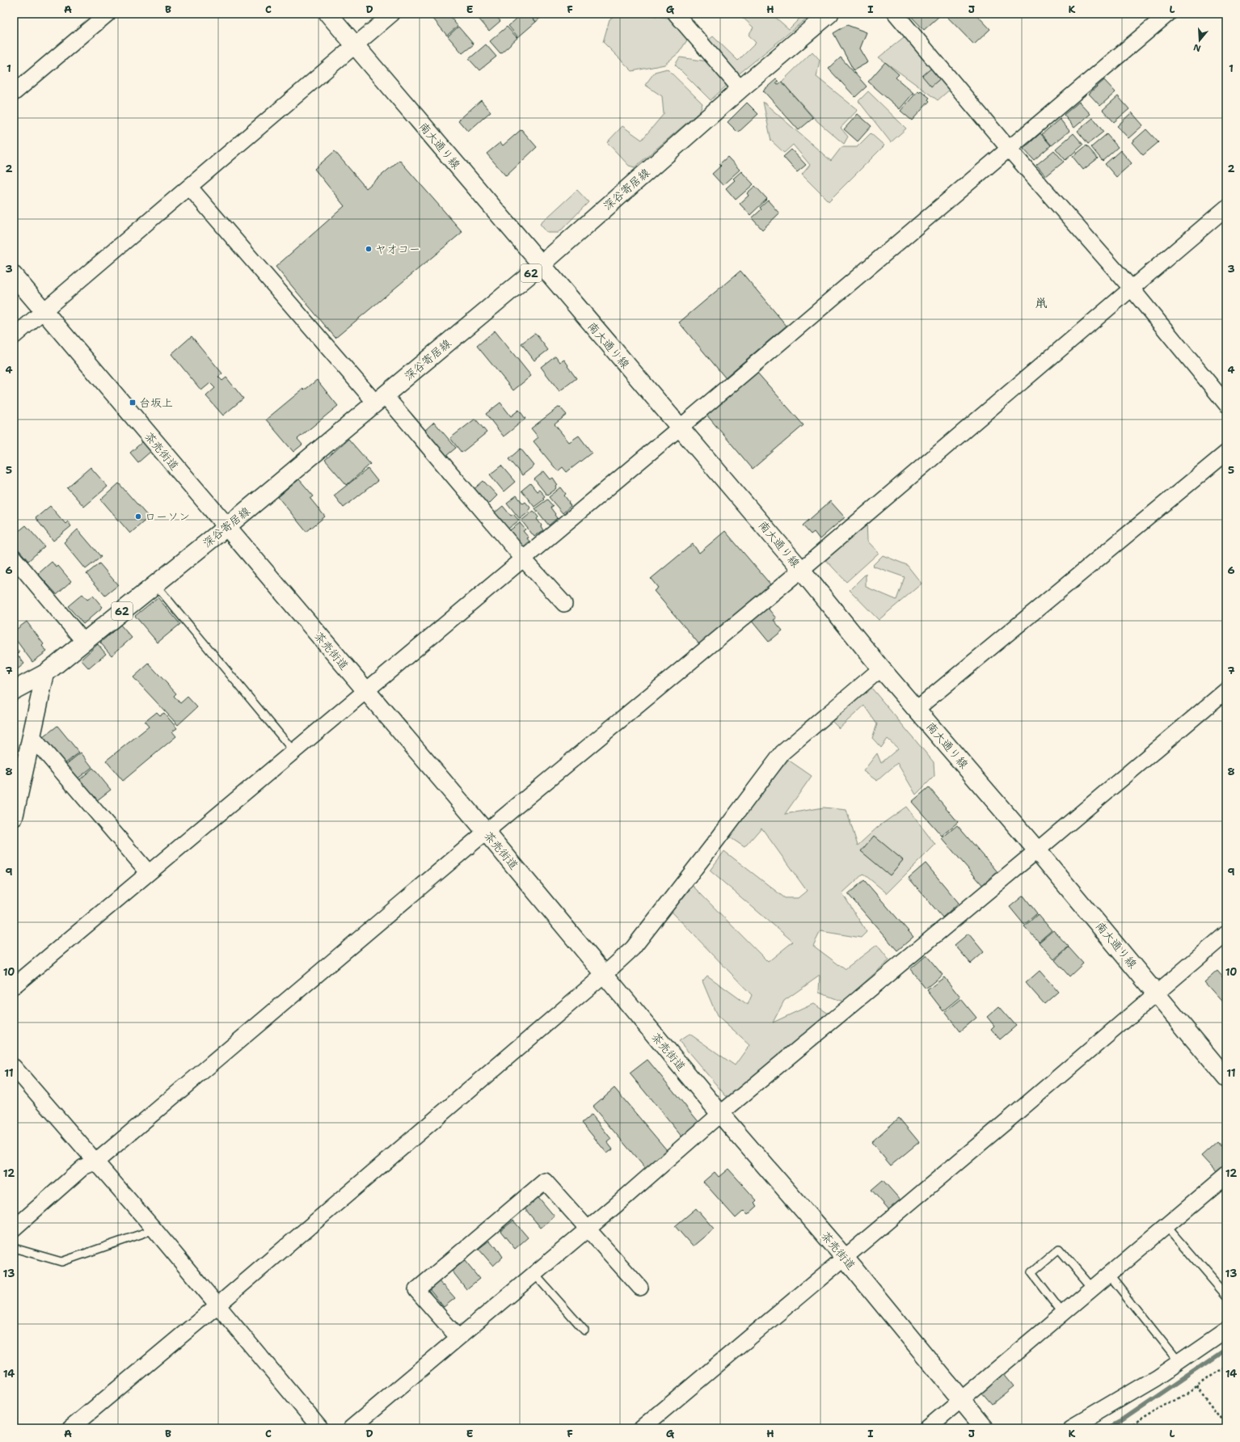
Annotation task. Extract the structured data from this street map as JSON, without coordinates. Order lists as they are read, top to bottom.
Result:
{
  "streets": {
    "street": [
      "南大通り線",
      "深谷寄居線",
      "62",
      "茶売街道"
    ]
  },
  "crossings": [
    ["南大通り線", "深谷寄居線"],
    ["深谷寄居線", "茶売街道"]
  ],
  "districts": ["鼡"],
  "places": {
    "other": ["ヤオコー", "ローソン"],
    "transit": ["台坂上"]
  },
  "north": "bottom",
  "grid": {
    "columns": [
      "A",
      "B",
      "C",
      "D",
      "E",
      "F",
      "G",
      "H",
      "I",
      "J",
      "K",
      "L"
    ],
    "rows": [
      "1",
      "2",
      "3",
      "4",
      "5",
      "6",
      "7",
      "8",
      "9",
      "10",
      "11",
      "12",
      "13",
      "14"
    ]
  }
}
